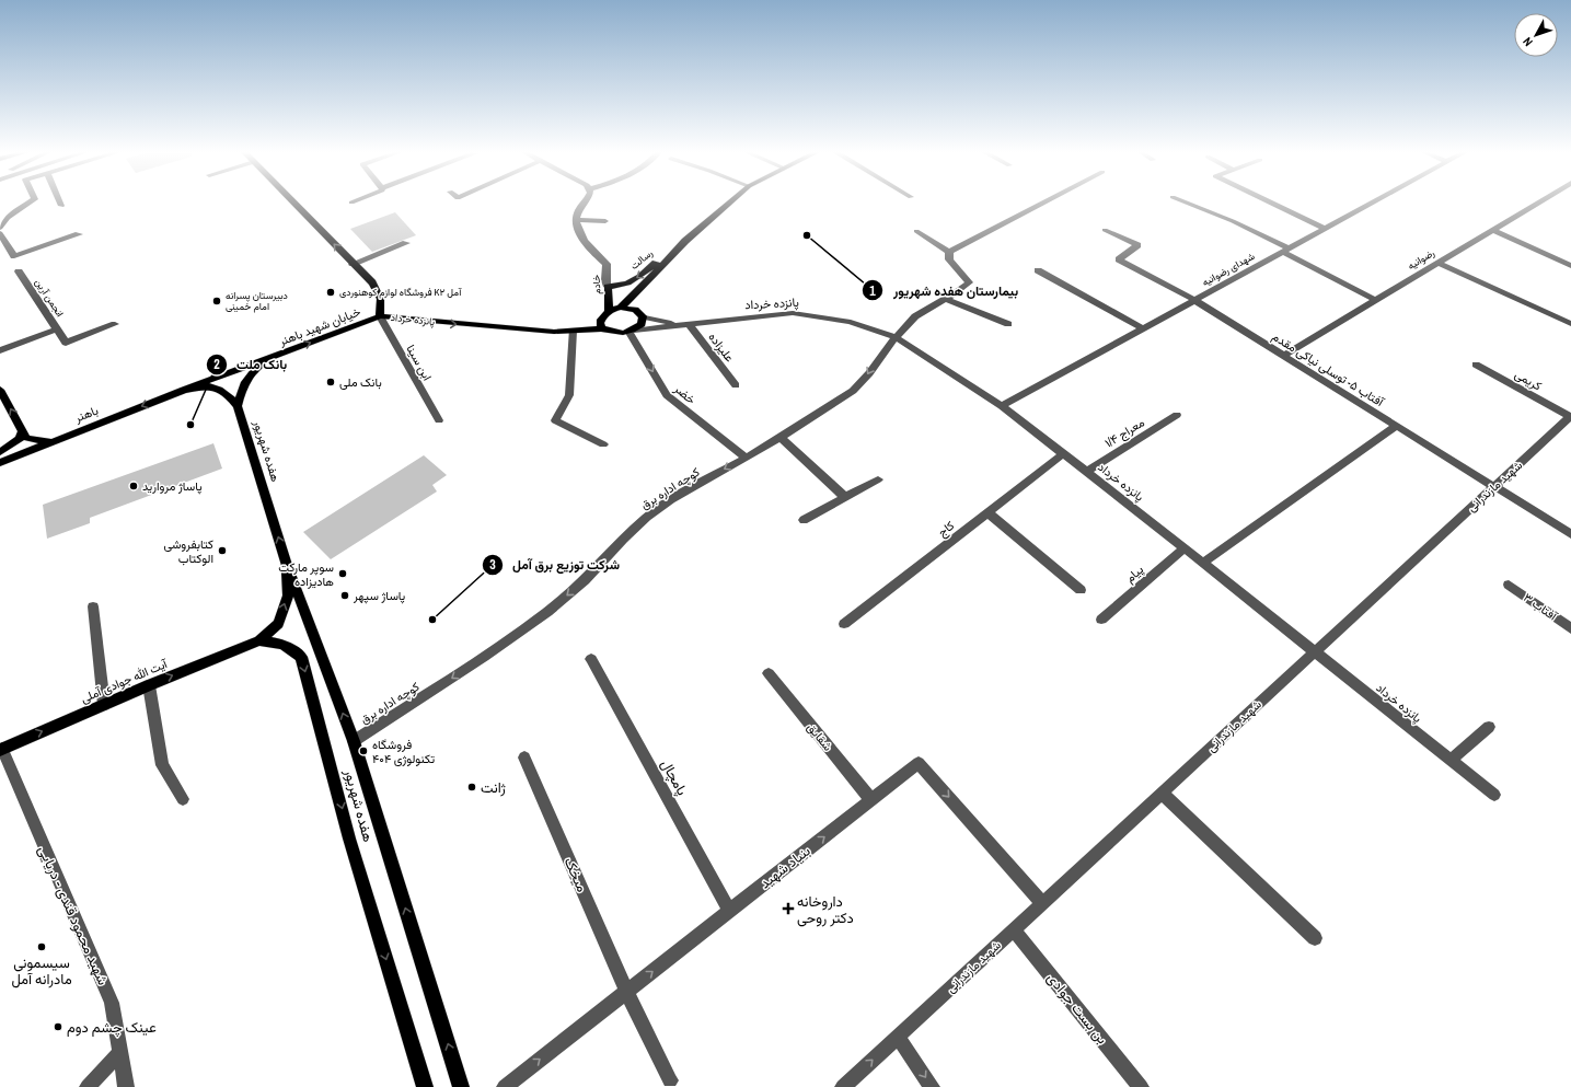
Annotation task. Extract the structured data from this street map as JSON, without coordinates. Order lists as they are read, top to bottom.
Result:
{
  "streets": {
    "main road": [
      "رسالت",
      "خادم",
      "پانزده خرداد",
      "خیابان شهید باهنر",
      "باهنر",
      "هفده شهریور",
      "آیت الله جوادی آملی"
    ],
    "street": [
      "رضوانیه",
      "شهدای رضوانیه",
      "انجمن آرین",
      "علیزاده",
      "ابن سینا",
      "آفتاب ۵- توسلی نیاکی مقدم",
      "کریمی",
      "خضر",
      "معراج ۱/۴",
      "شهید مازندرانی",
      "کوچه اداره برق",
      "کاج",
      "پیام",
      "آفتاب ۳",
      "شقایق",
      "پامچال",
      "بنیاد شهید",
      "میخک",
      "شهید محمود قندی - دریایی",
      "بن بست جوادی"
    ]
  },
  "crossings": [
    ["رسالت", "خادم"],
    ["رسالت", "پانزده خرداد"],
    ["رسالت", "خضر"],
    ["رضوانیه", "آفتاب ۵- توسلی نیاکی مقدم"],
    ["شهدای رضوانیه", "پانزده خرداد"],
    ["شهدای رضوانیه", "آفتاب ۵- توسلی نیاکی مقدم"],
    ["خادم", "پانزده خرداد"],
    ["خادم", "خضر"],
    ["پانزده خرداد", "خیابان شهید باهنر"],
    ["پانزده خرداد", "علیزاده"],
    ["پانزده خرداد", "ابن سینا"],
    ["پانزده خرداد", "خضر"],
    ["پانزده خرداد", "معراج ۱/۴"],
    ["پانزده خرداد", "شهید مازندرانی"],
    ["پانزده خرداد", "کوچه اداره برق"],
    ["پانزده خرداد", "کاج"],
    ["پانزده خرداد", "پیام"],
    ["خیابان شهید باهنر", "ابن سینا"],
    ["آفتاب ۵- توسلی نیاکی مقدم", "شهید مازندرانی"],
    ["کریمی", "شهید مازندرانی"],
    ["خضر", "کوچه اداره برق"],
    ["باهنر", "هفده شهریور"],
    ["هفده شهریور", "کوچه اداره برق"],
    ["هفده شهریور", "آیت الله جوادی آملی"],
    ["شهید مازندرانی", "بنیاد شهید"],
    ["شهید مازندرانی", "بن بست جوادی"],
    ["آیت الله جوادی آملی", "شهید محمود قندی - دریایی"],
    ["شقایق", "بنیاد شهید"],
    ["پامچال", "بنیاد شهید"],
    ["بنیاد شهید", "میخک"]
  ],
  "one_way": [
    "خیابان شهید باهنر",
    "خضر",
    "باهنر",
    "کوچه اداره برق",
    "آیت الله جوادی آملی"
  ],
  "places": {
    "other": [
      "بیمارستان هفده شهریور",
      "فروشگاه لوازم کوهنوردی K۲ آمل",
      "دبیرستان پسرانه امام خمینی",
      "بانک ملی",
      "بانک ملت",
      "پاساژ مروارید",
      "کتابفروشی الوکتاب",
      "سوپر مارکت هادیزاده",
      "پاساژ سپهر",
      "شرکت توزیع برق آمل",
      "فروشگاه تکنولوژی ۴۰۴",
      "ژانت",
      "سیسمونی مادرانه آمل",
      "عینک چشم دوم"
    ],
    "health": ["داروخانه دکتر روحی"]
  },
  "north": "bottom left"
}
